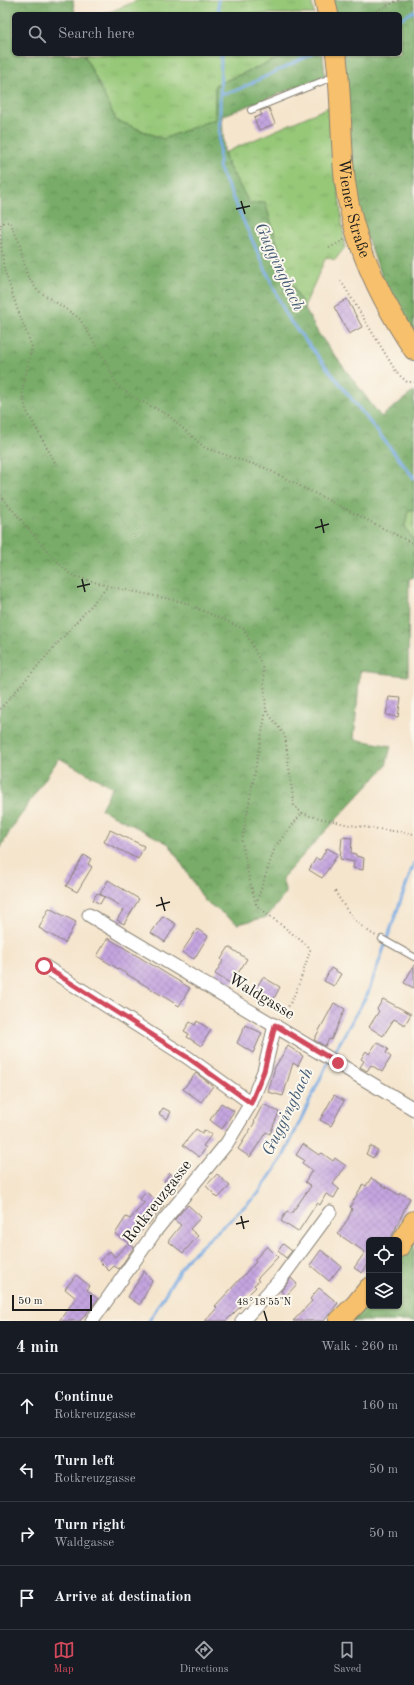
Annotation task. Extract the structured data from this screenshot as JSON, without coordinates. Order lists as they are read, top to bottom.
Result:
{
  "streets": {
    "main road": ["Wiener Straße"],
    "street": ["Waldgasse", "Rotkreuzgasse"]
  },
  "crossings": [
    ["Waldgasse", "Rotkreuzgasse"]
  ],
  "water": ["Guggingbach"],
  "scale_bar": "50 m",
  "page": {
    "search": "Search here",
    "scale": "50 m",
    "heading": ["4 min", "Walk · 260 m"],
    "list": [
      ["Continue", "Rotkreuzgasse", "160 m"],
      ["Turn left", "Rotkreuzgasse", "50 m"],
      ["Turn right", "Waldgasse", "50 m"],
      "Arrive at destination"
    ],
    "nav": ["Map", "Directions", "Saved"]
  },
  "coordinates": ["48°18'55\"N"]
}
